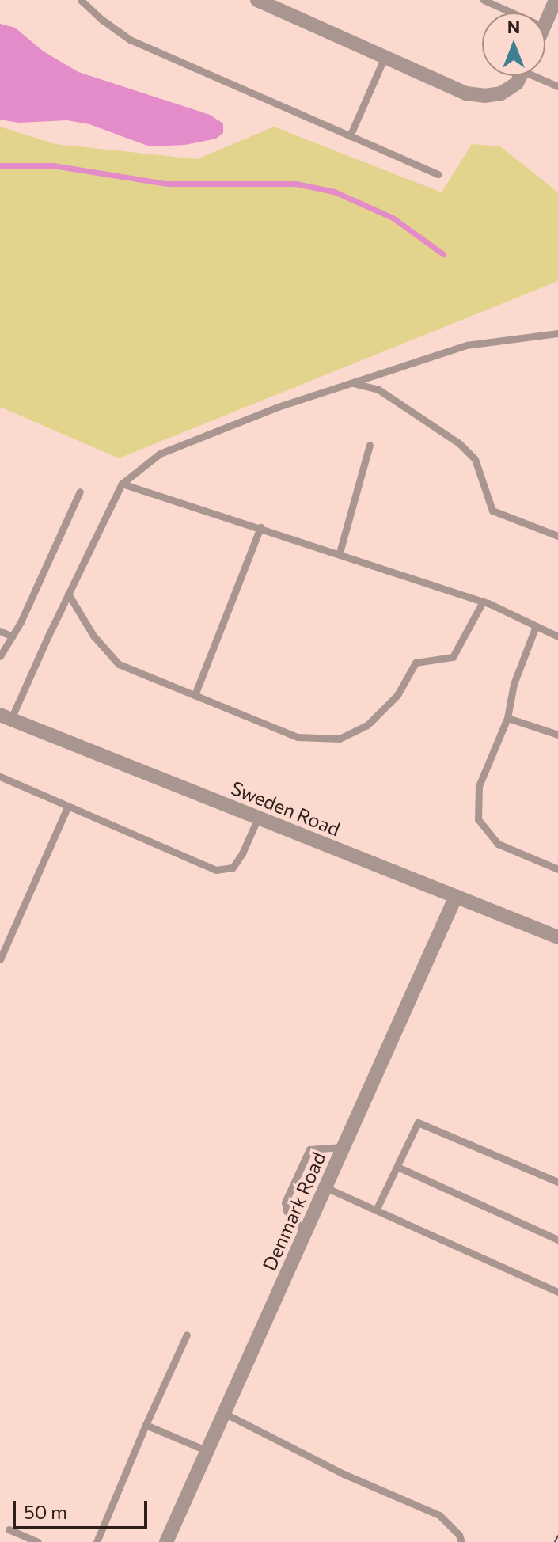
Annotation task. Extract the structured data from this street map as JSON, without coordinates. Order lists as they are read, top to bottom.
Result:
{
  "streets": {
    "street": ["Sweden Road", "Denmark Road"]
  },
  "crossings": [
    ["Sweden Road", "Denmark Road"]
  ],
  "scale_bar": "50 m",
  "north": "top"
}
